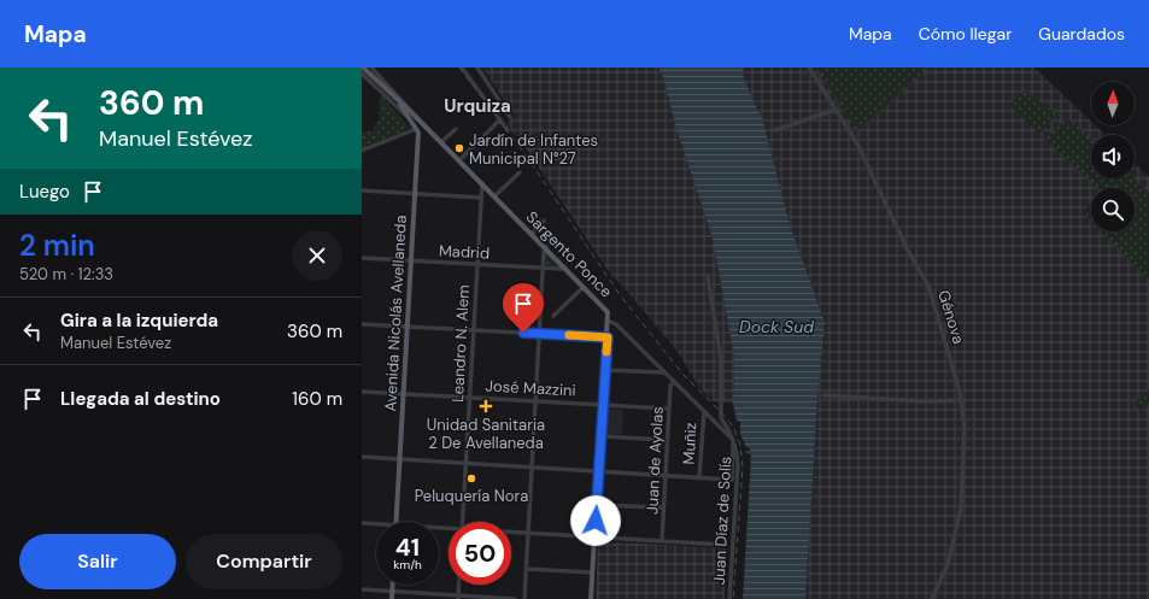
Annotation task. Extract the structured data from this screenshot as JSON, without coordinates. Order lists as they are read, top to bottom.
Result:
{
  "streets": {
    "main road": ["Sargento Ponce", "Avenida Nicolás Avellaneda"],
    "street": [
      "Madrid",
      "Génova",
      "Leandro N. Alem",
      "José Mazzini",
      "Muñiz",
      "Juan de Ayolas",
      "Juan Díaz de Solís"
    ]
  },
  "crossings": [
    ["Madrid", "Sargento Ponce"],
    ["Madrid", "Avenida Nicolás Avellaneda"],
    ["Madrid", "Leandro N. Alem"],
    ["Sargento Ponce", "Leandro N. Alem"],
    ["Sargento Ponce", "Muñiz"],
    ["Sargento Ponce", "Juan de Ayolas"],
    ["Sargento Ponce", "Juan Díaz de Solís"],
    ["Avenida Nicolás Avellaneda", "José Mazzini"],
    ["Leandro N. Alem", "José Mazzini"],
    ["José Mazzini", "Juan de Ayolas"]
  ],
  "districts": ["Urquiza"],
  "water": ["Dock Sud"],
  "places": {
    "other": ["Jardín de Infantes Municipal N°27", "Peluquería Nora"],
    "health": ["Unidad Sanitaria 2 De Avellaneda"]
  },
  "north": "top",
  "page": {
    "header": "Mapa",
    "nav": ["Mapa", "Cómo llegar", "Guardados"],
    "turn": ["360 m", "Manuel Estévez"],
    "then": "Luego",
    "heading": ["2 min", "520 m · 12:33"],
    "list": [
      {
        "name": "Gira a la izquierda",
        "note": "Manuel Estévez",
        "value": "360 m"
      },
      {
        "name": "Llegada al destino",
        "value": "160 m"
      }
    ],
    "speed": "41 km/h",
    "limit": "50",
    "buttons": ["Salir", "Compartir"]
  }
}
